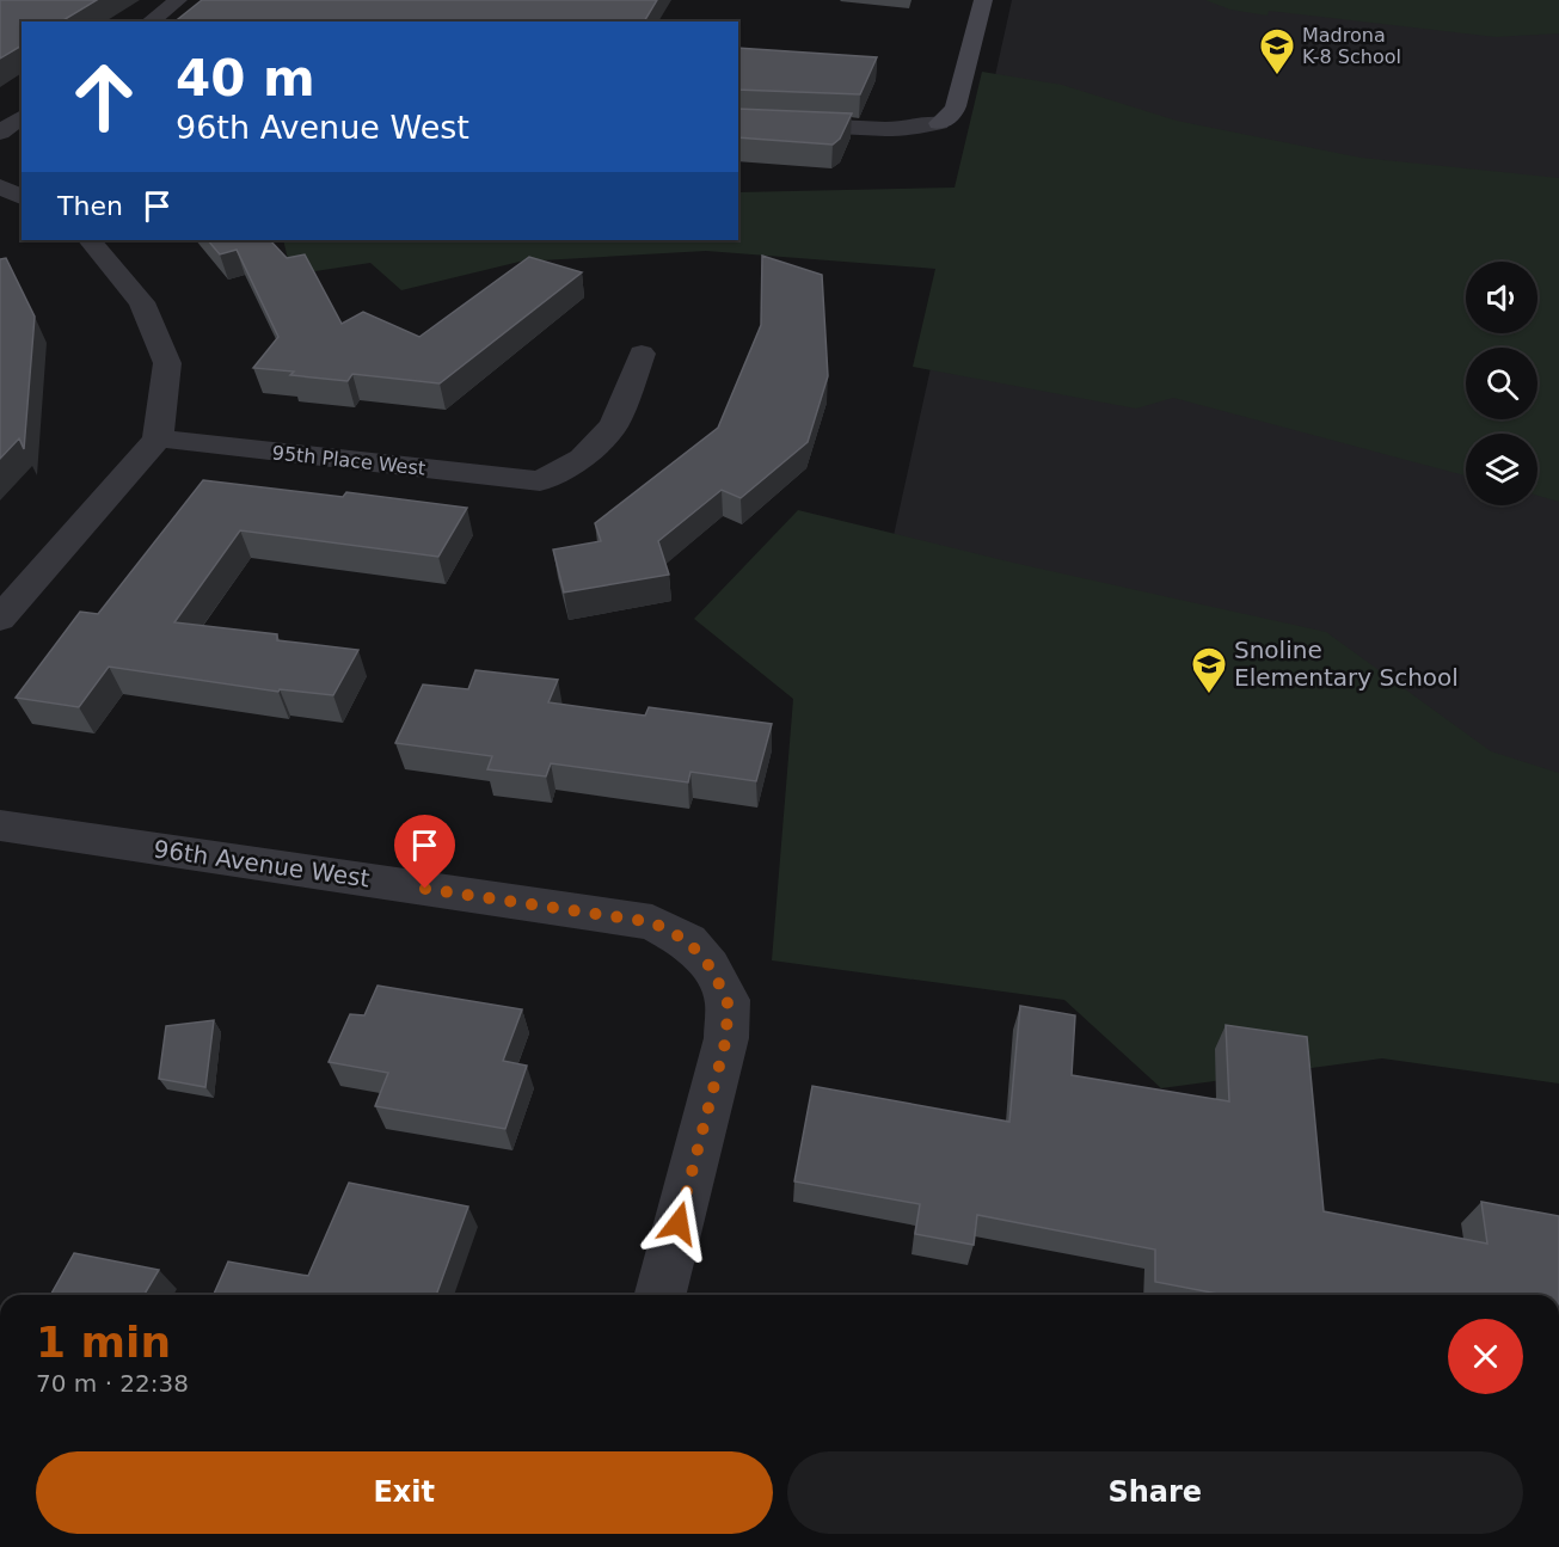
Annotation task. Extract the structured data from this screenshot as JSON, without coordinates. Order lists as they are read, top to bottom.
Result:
{
  "streets": {
    "street": ["95th Place West", "96th Avenue West"]
  },
  "places": {
    "school or university": ["Madrona K-8 School", "Snoline Elementary School"]
  },
  "page": {
    "turn": ["40 m", "96th Avenue West"],
    "then": "Then",
    "heading": ["1 min", "70 m · 22:38"],
    "buttons": ["Exit", "Share"]
  }
}
